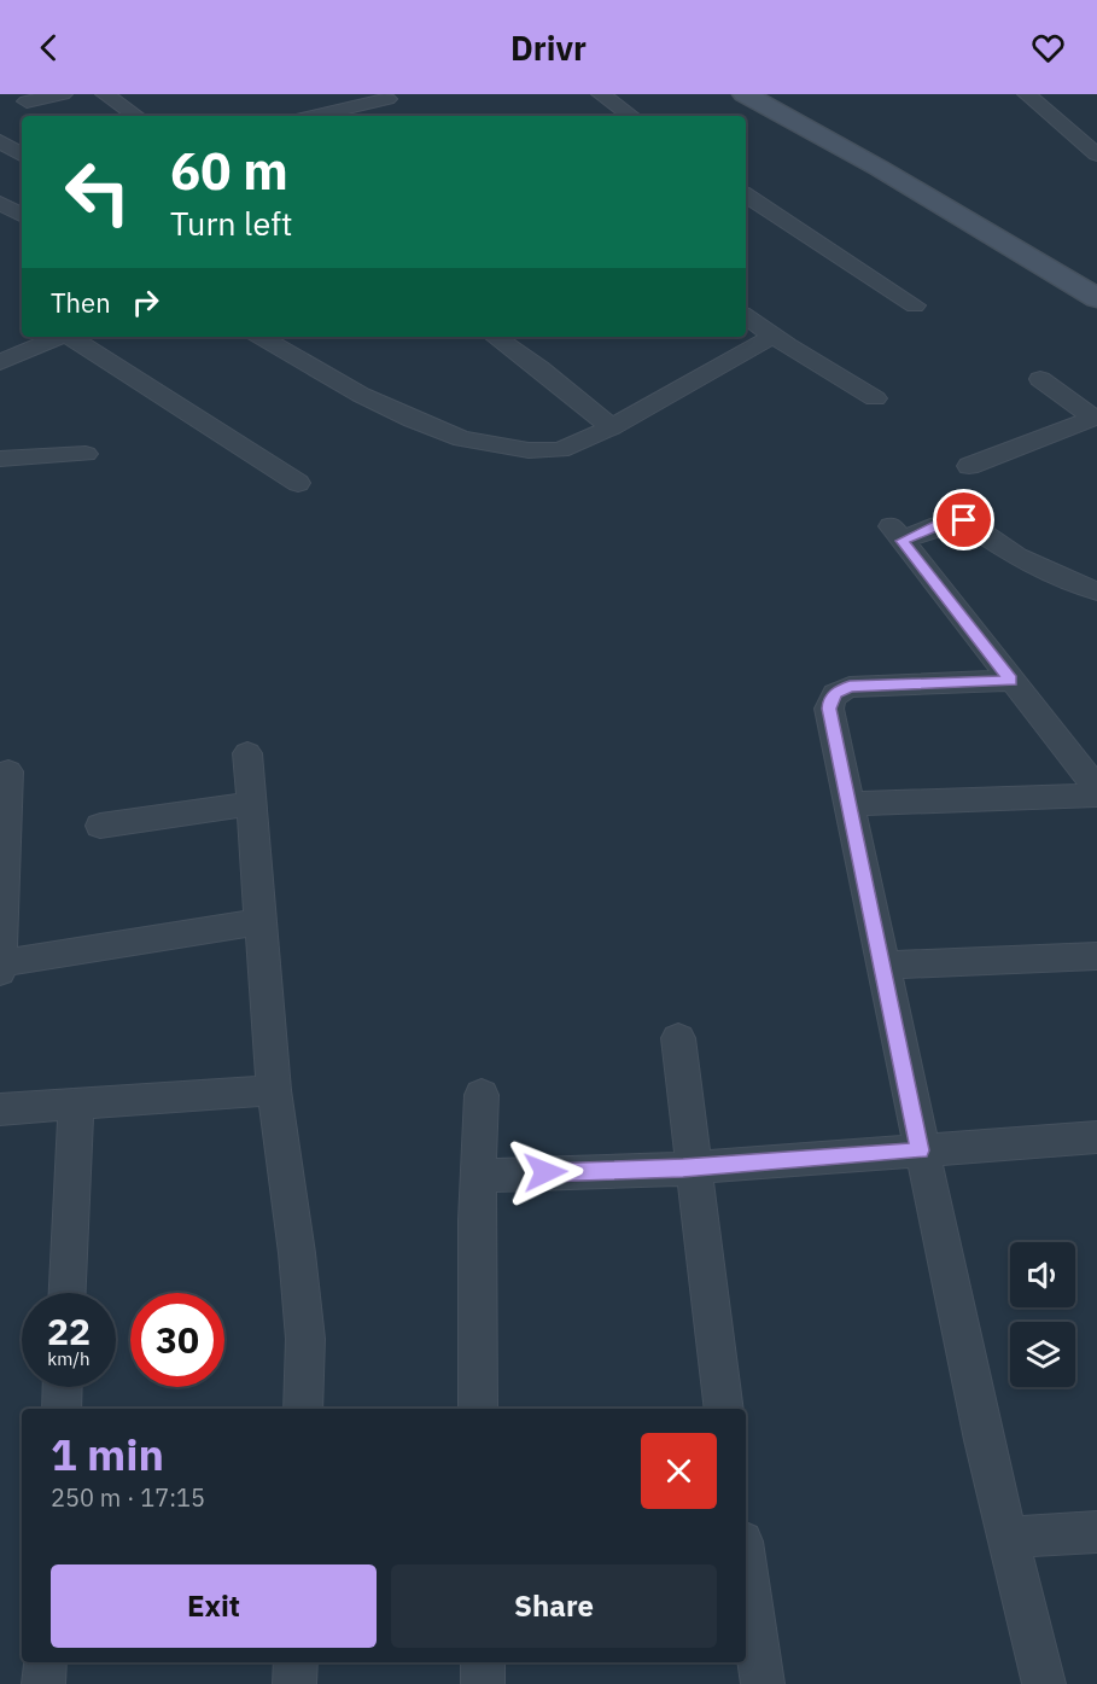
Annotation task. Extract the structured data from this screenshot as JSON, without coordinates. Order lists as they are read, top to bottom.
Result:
{
  "page": {
    "header": "Drivr",
    "turn": ["60 m", "Turn left"],
    "then": "Then",
    "speed": "22 km/h",
    "limit": "30",
    "heading": ["1 min", "250 m · 17:15"],
    "buttons": ["Exit", "Share"]
  }
}
